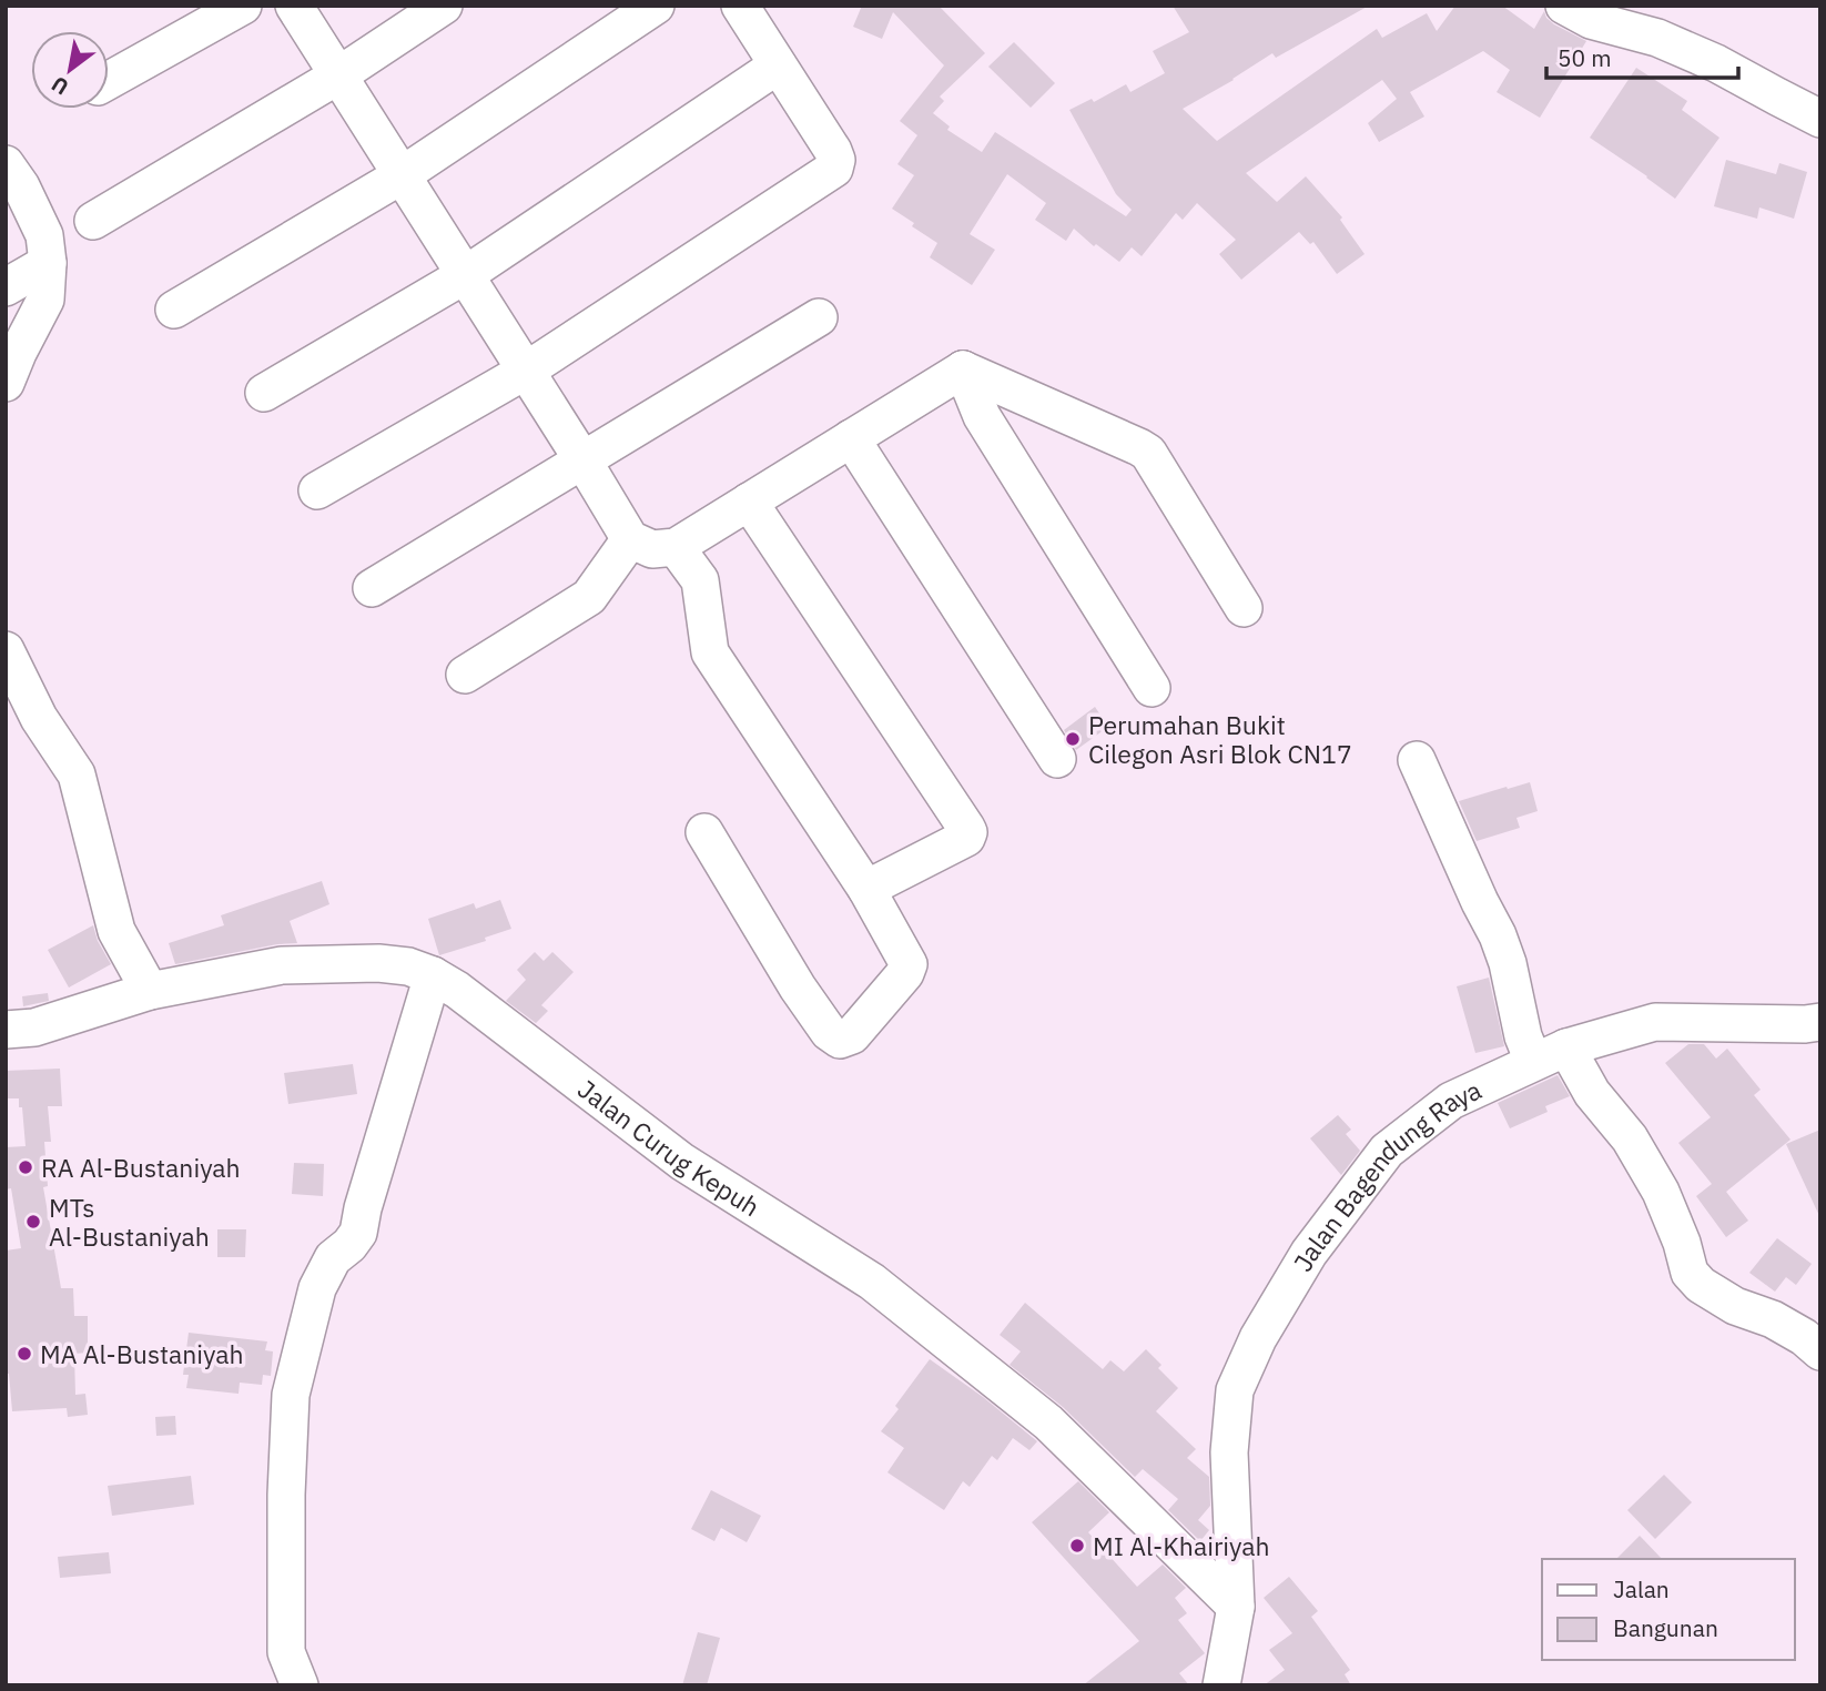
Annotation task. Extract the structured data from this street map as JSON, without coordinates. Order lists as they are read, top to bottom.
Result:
{
  "streets": {
    "street": ["Jalan Curug Kepuh", "Jalan Bagendung Raya"]
  },
  "crossings": [
    ["Jalan Curug Kepuh", "Jalan Bagendung Raya"]
  ],
  "places": [
    "Perumahan Bukit Cilegon Asri Blok CN17",
    "RA Al-Bustaniyah",
    "MTs Al-Bustaniyah",
    "MA Al-Bustaniyah",
    "MI Al-Khairiyah"
  ],
  "legend": ["Jalan", "Bangunan"],
  "scale_bar": "50 m",
  "north": "bottom left"
}
